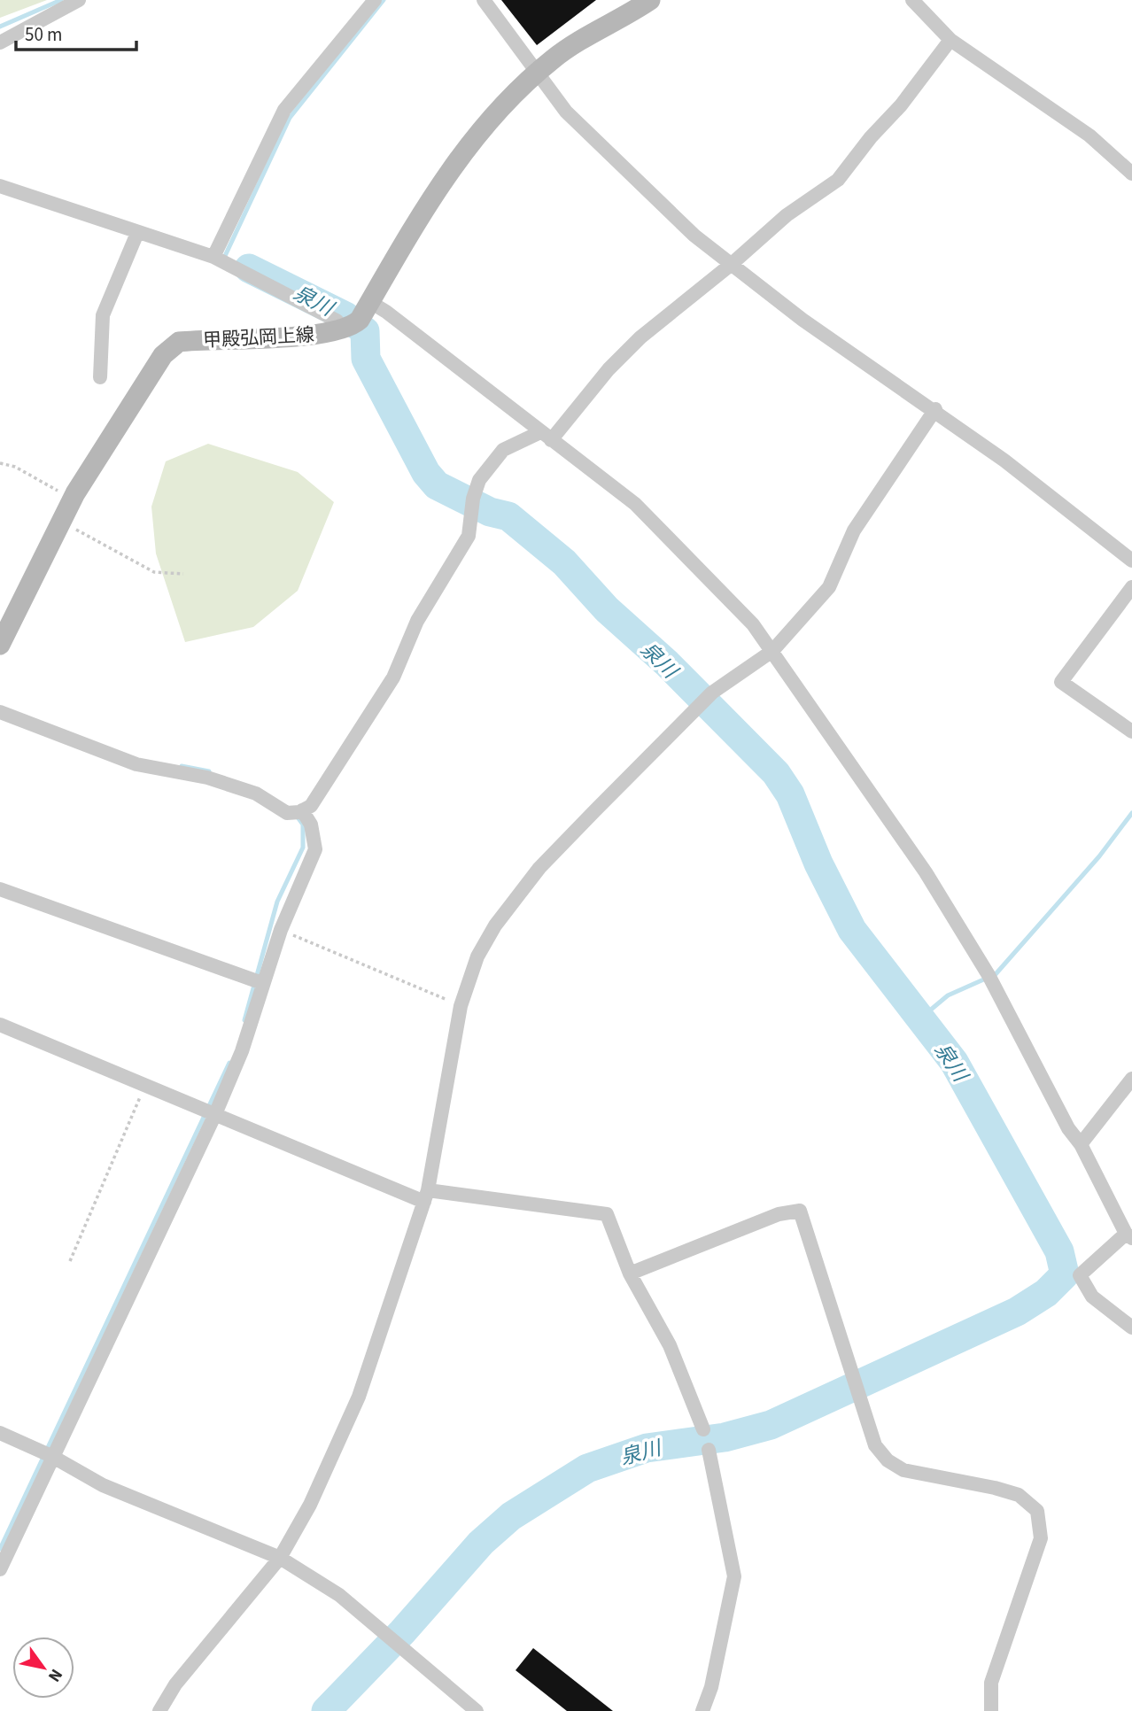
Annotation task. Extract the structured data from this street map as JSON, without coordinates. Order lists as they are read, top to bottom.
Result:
{
  "streets": {
    "main road": ["甲殿弘岡上線"]
  },
  "water": ["泉川"],
  "scale_bar": "50 m",
  "north": "bottom right"
}
